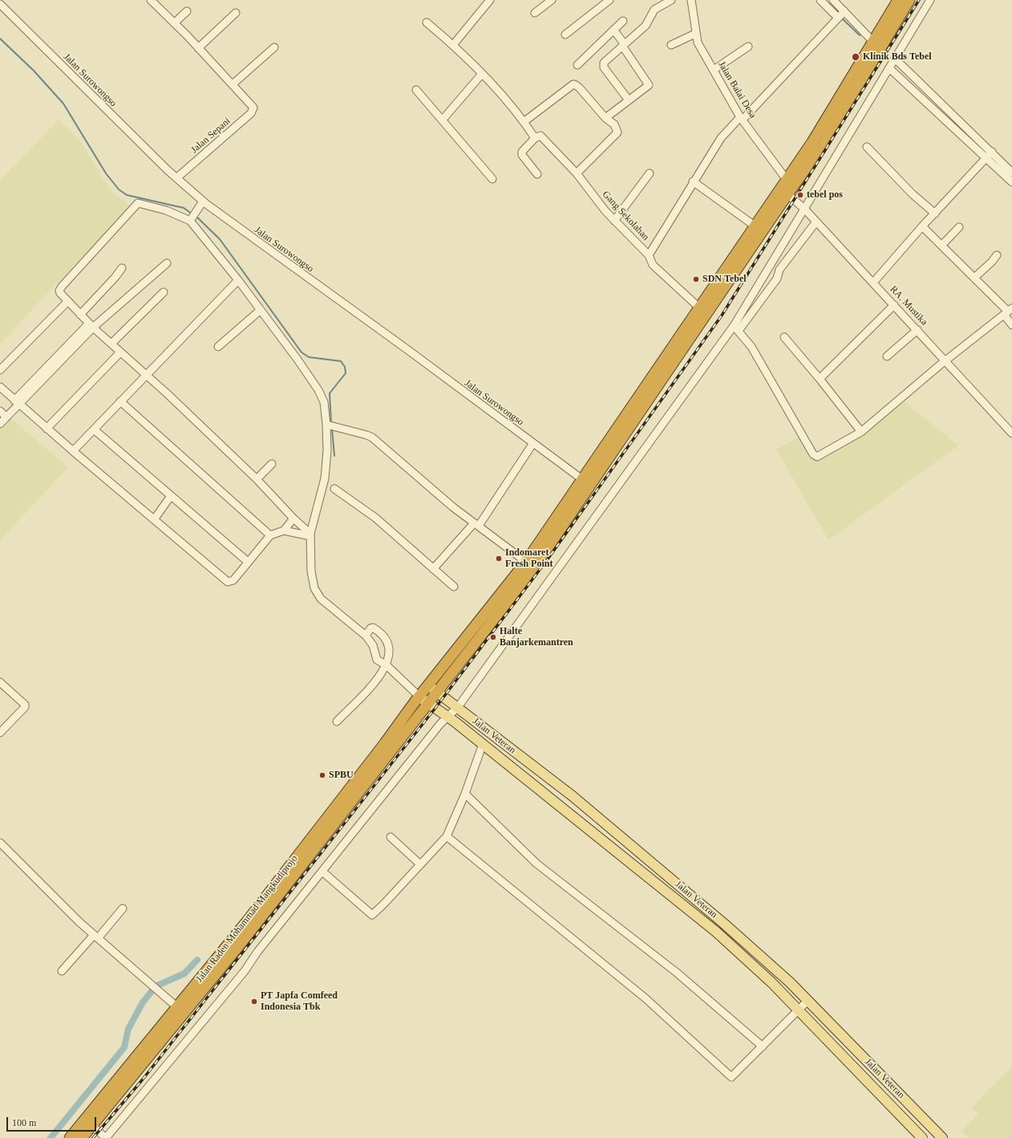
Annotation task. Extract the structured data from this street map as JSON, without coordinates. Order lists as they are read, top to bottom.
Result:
{
  "streets": {
    "highway": ["Jalan Raden Mohammad Mangkudiprojo"],
    "main road": ["Jalan Veteran"],
    "street": [
      "Jalan Surowongso",
      "Jalan Balai Desa",
      "Jalan Sepani",
      "Gang Sekolahan",
      "RA. Mustika"
    ]
  },
  "crossings": [
    ["Jalan Surowongso", "Jalan Sepani"],
    ["Jalan Veteran", "Jalan Raden Mohammad Mangkudiprojo"]
  ],
  "places": [
    "Klinik Bds Tebel",
    "tebel pos",
    "SDN Tebel",
    "Indomaret Fresh Point",
    "Halte Banjarkemantren",
    "SPBU",
    "PT Japfa Comfeed Indonesia Tbk"
  ],
  "scale_bar": "100 m"
}
